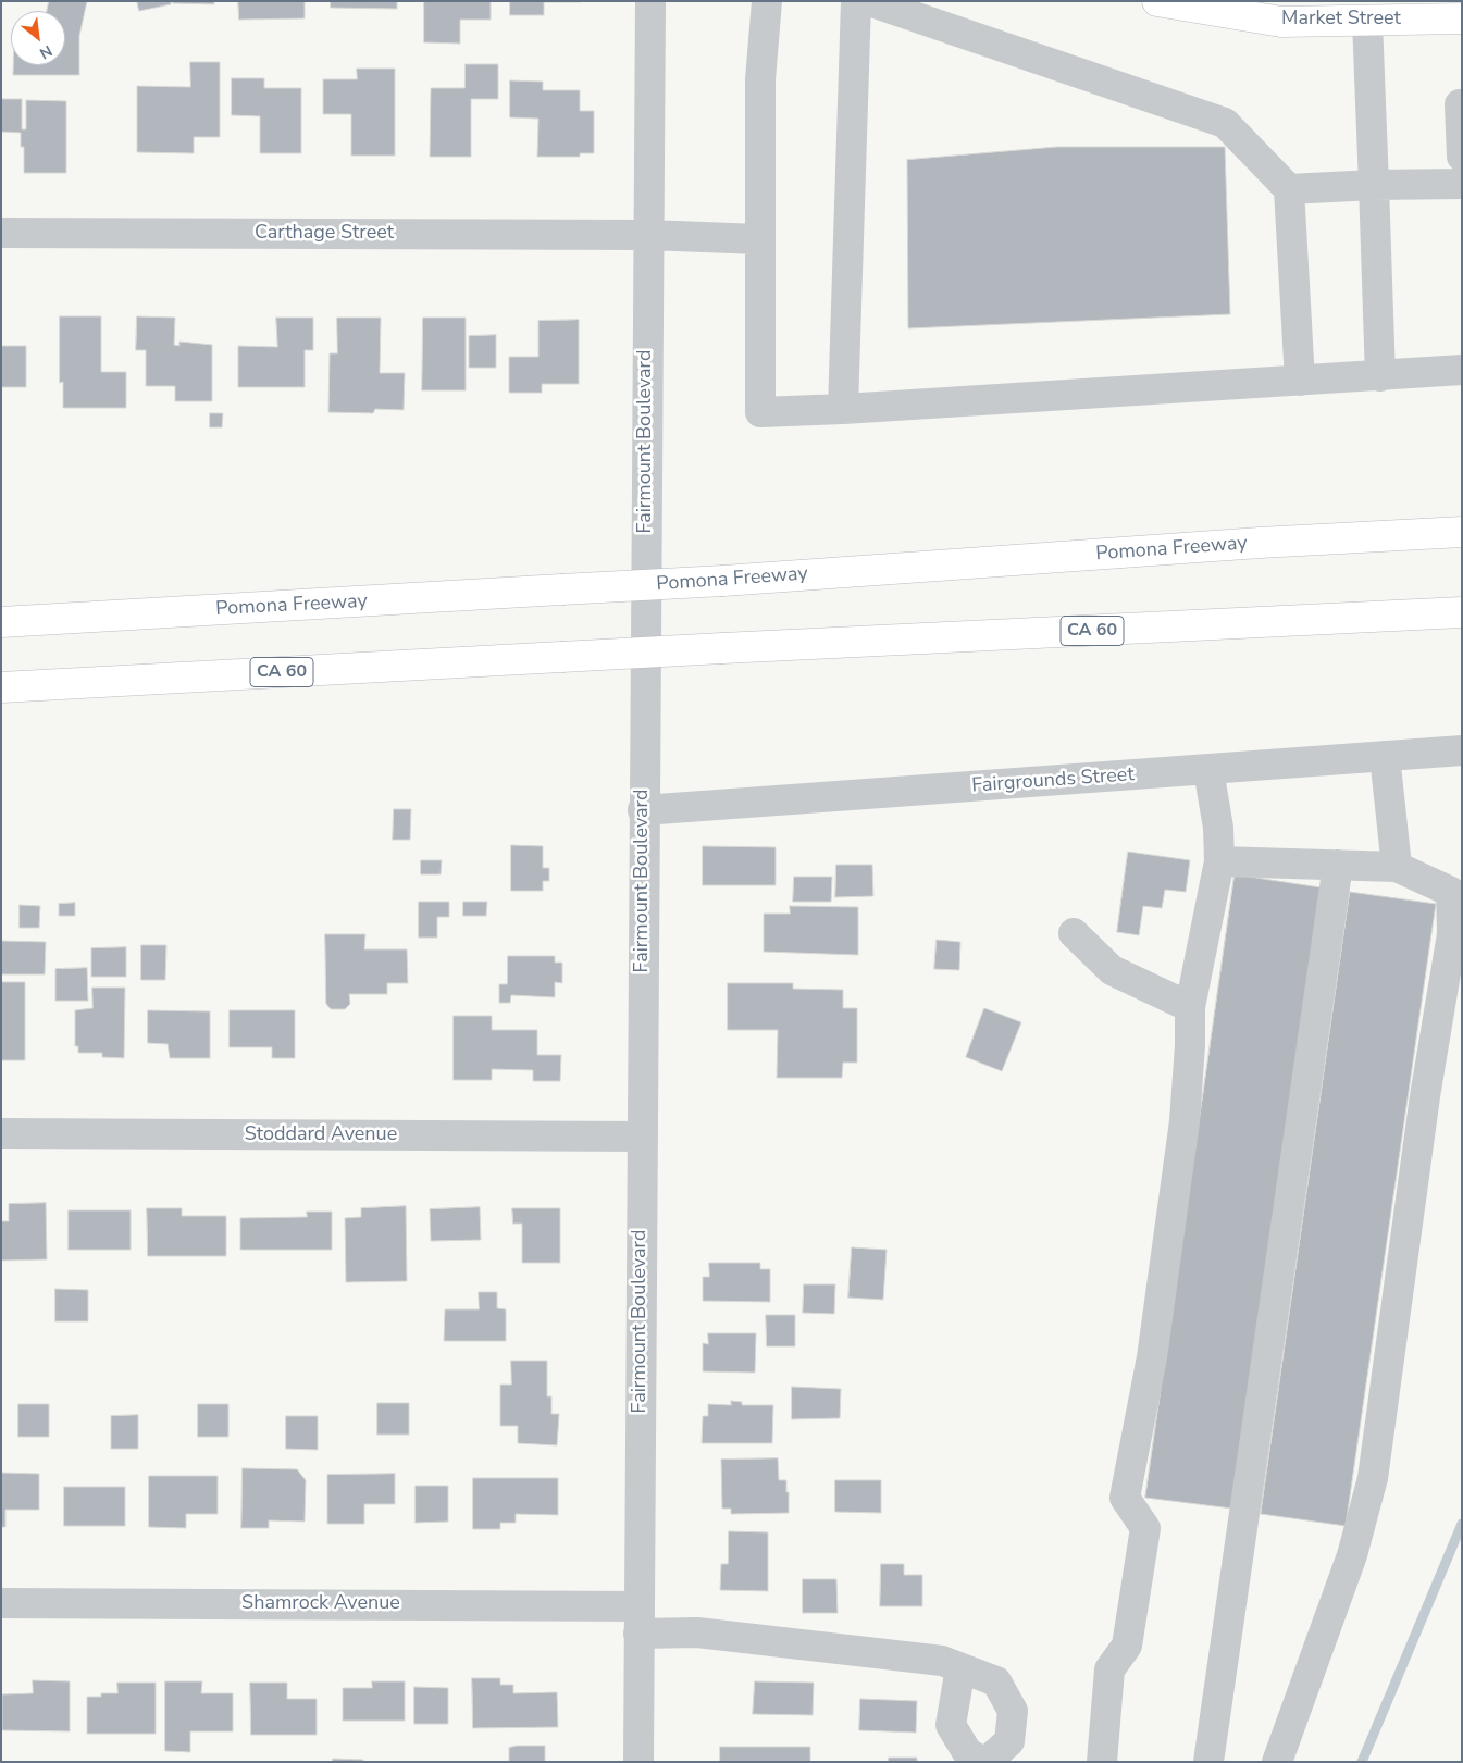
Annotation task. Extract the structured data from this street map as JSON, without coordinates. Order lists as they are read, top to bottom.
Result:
{
  "streets": {
    "main road": ["Market Street", "Pomona Freeway", "CA 60"],
    "street": [
      "Carthage Street",
      "Fairmount Boulevard",
      "Fairgrounds Street",
      "Stoddard Avenue",
      "Shamrock Avenue"
    ]
  },
  "crossings": [
    ["Carthage Street", "Fairmount Boulevard"],
    ["Fairmount Boulevard", "Fairgrounds Street"],
    ["Fairmount Boulevard", "Stoddard Avenue"],
    ["Fairmount Boulevard", "Shamrock Avenue"]
  ],
  "north": "bottom right"
}
